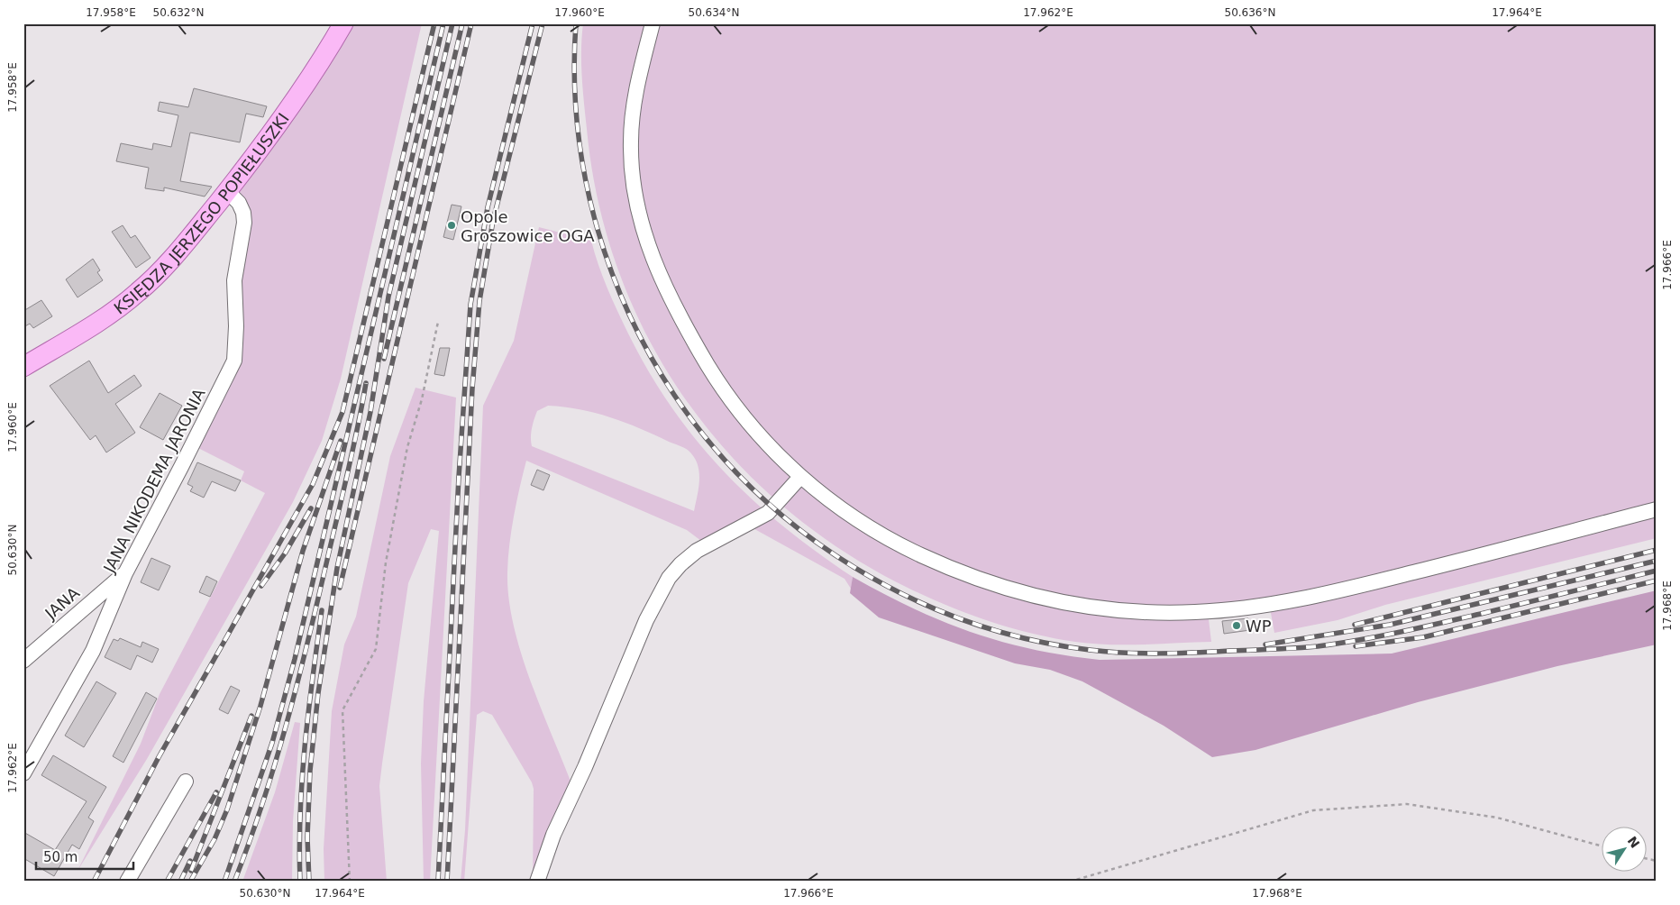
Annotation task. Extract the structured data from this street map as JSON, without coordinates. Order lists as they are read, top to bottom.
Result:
{
  "streets": {
    "main road": ["KSIĘDZA JERZEGO POPIEŁUSZKI"],
    "street": ["JANA NIKODEMA JARONIA", "JANA"]
  },
  "crossings": [
    ["KSIĘDZA JERZEGO POPIEŁUSZKI", "JANA NIKODEMA JARONIA"],
    ["JANA NIKODEMA JARONIA", "JANA"]
  ],
  "places": ["Opole Groszowice OGA", "WP"],
  "scale_bar": "50 m",
  "north": "top right",
  "coordinates": [
    "17.958°E",
    "50.632°N",
    "17.960°E",
    "50.634°N",
    "17.962°E",
    "50.636°N",
    "17.964°E",
    "17.966°E",
    "50.630°N",
    "17.968°E"
  ]
}
